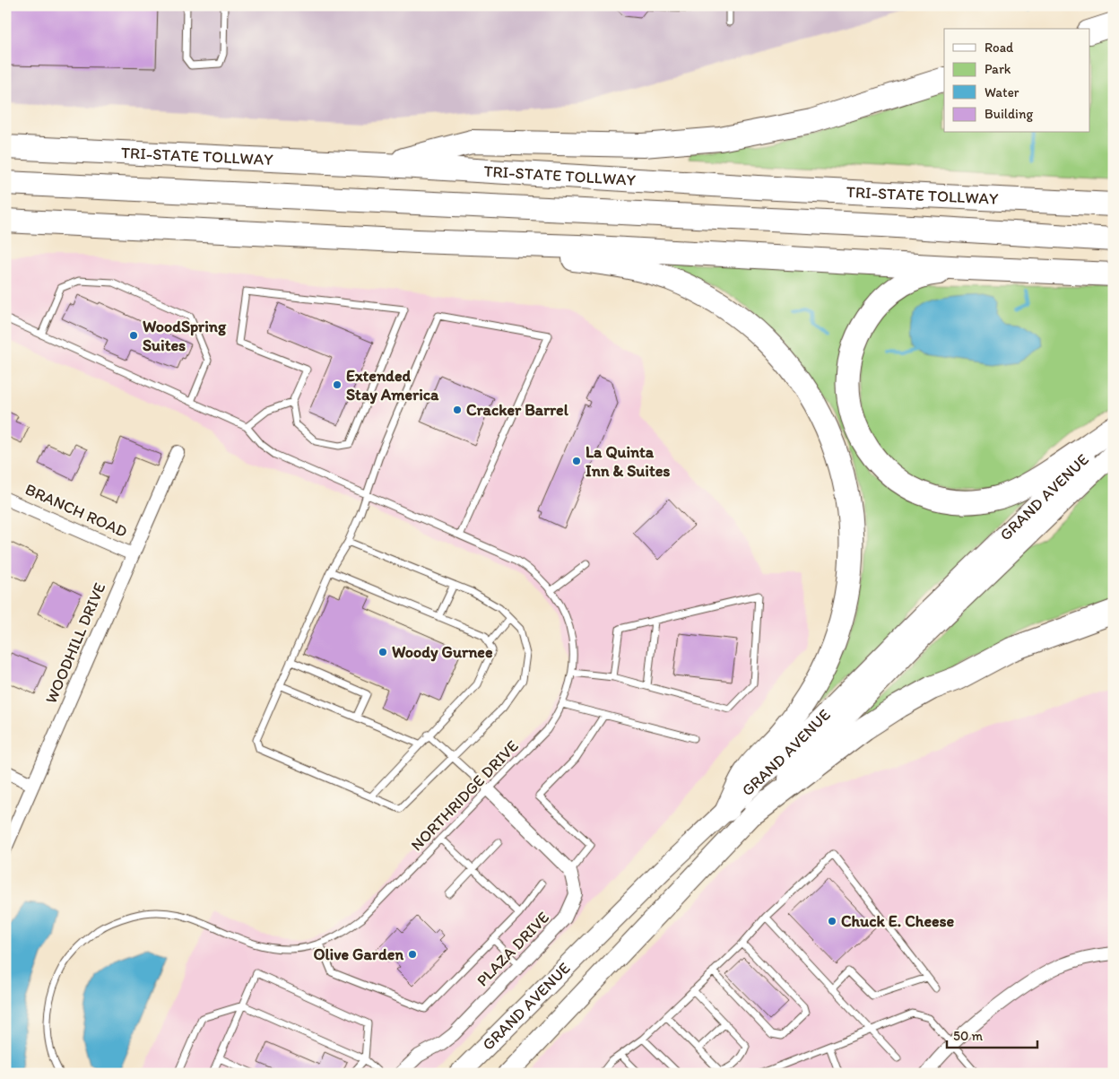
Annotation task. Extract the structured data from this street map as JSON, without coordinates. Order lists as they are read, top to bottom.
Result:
{
  "streets": {
    "highway": ["TRI-STATE TOLLWAY"],
    "main road": ["GRAND AVENUE"],
    "street": ["BRANCH ROAD", "WOODHILL DRIVE", "PLAZA DRIVE"],
    "lane": ["NORTHRIDGE DRIVE"]
  },
  "crossings": [
    ["BRANCH ROAD", "WOODHILL DRIVE"]
  ],
  "places": [
    "WoodSpring Suites",
    "Extended Stay America",
    "Cracker Barrel",
    "La Quinta Inn & Suites",
    "Woody Gurnee",
    "Chuck E. Cheese",
    "Olive Garden"
  ],
  "legend": [
    "Road",
    "Park",
    "Water",
    "Building"
  ],
  "scale_bar": "50 m"
}
